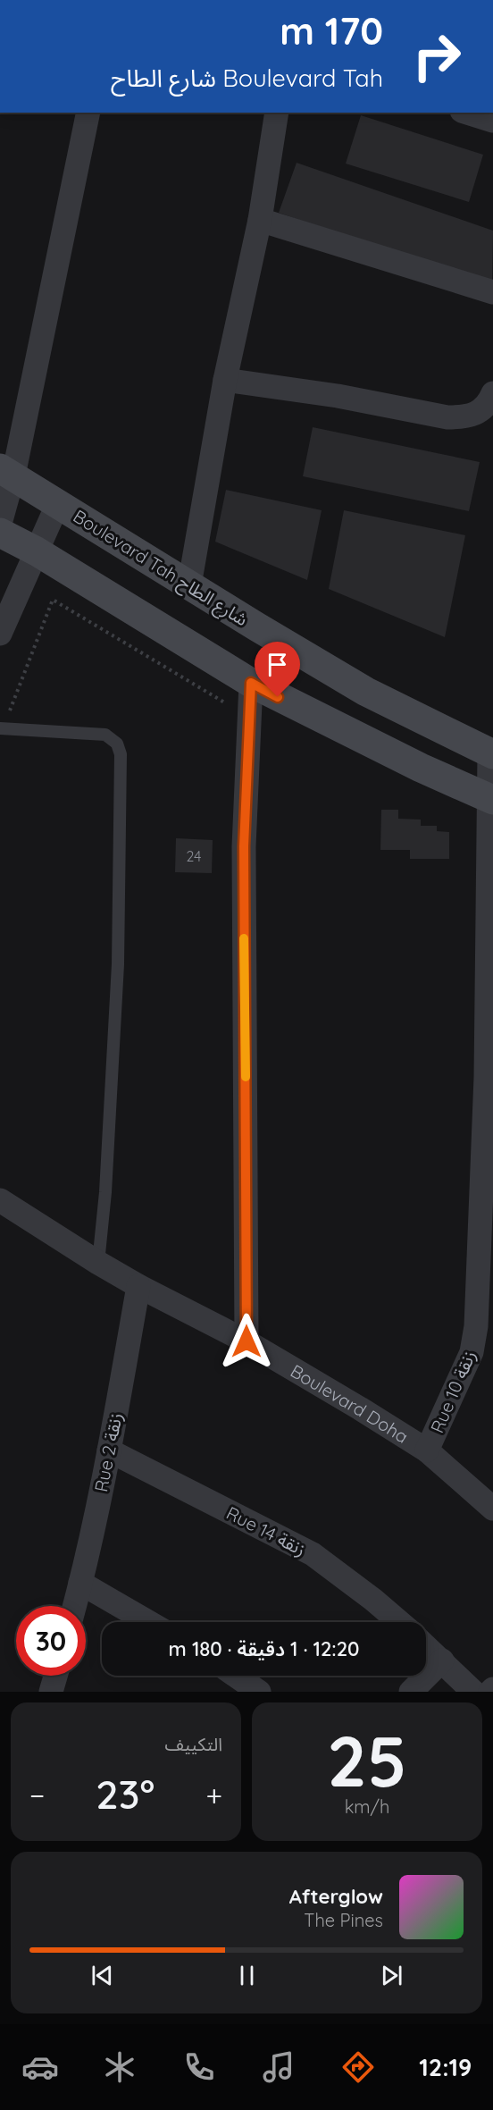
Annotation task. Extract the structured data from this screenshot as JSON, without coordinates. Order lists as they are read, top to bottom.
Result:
{
  "streets": {
    "street": [
      "Boulevard Tah شارع الطاح",
      "Rue 10 زنقة",
      "Boulevard Doha",
      "Rue 2 زنقة",
      "Rue 14 زنقة"
    ]
  },
  "crossings": [
    ["Boulevard Tah شارع الطاح", "Rue 10 زنقة"],
    ["Rue 10 زنقة", "Boulevard Doha"],
    ["Boulevard Doha", "Rue 2 زنقة"],
    ["Rue 2 زنقة", "Rue 14 زنقة"]
  ],
  "house_numbers": ["24"],
  "page": {
    "turn": ["170 m", "Boulevard Tah شارع الطاح"],
    "limit": "30",
    "trip": "12:20 · 1 دقيقة · 180 m",
    "tile": [
      ["25", "km/h"],
      "التكييف"
    ],
    "heat": ["−", "23°", "+"],
    "song": ["Afterglow", "The Pines"],
    "tabs": "12:19"
  }
}
